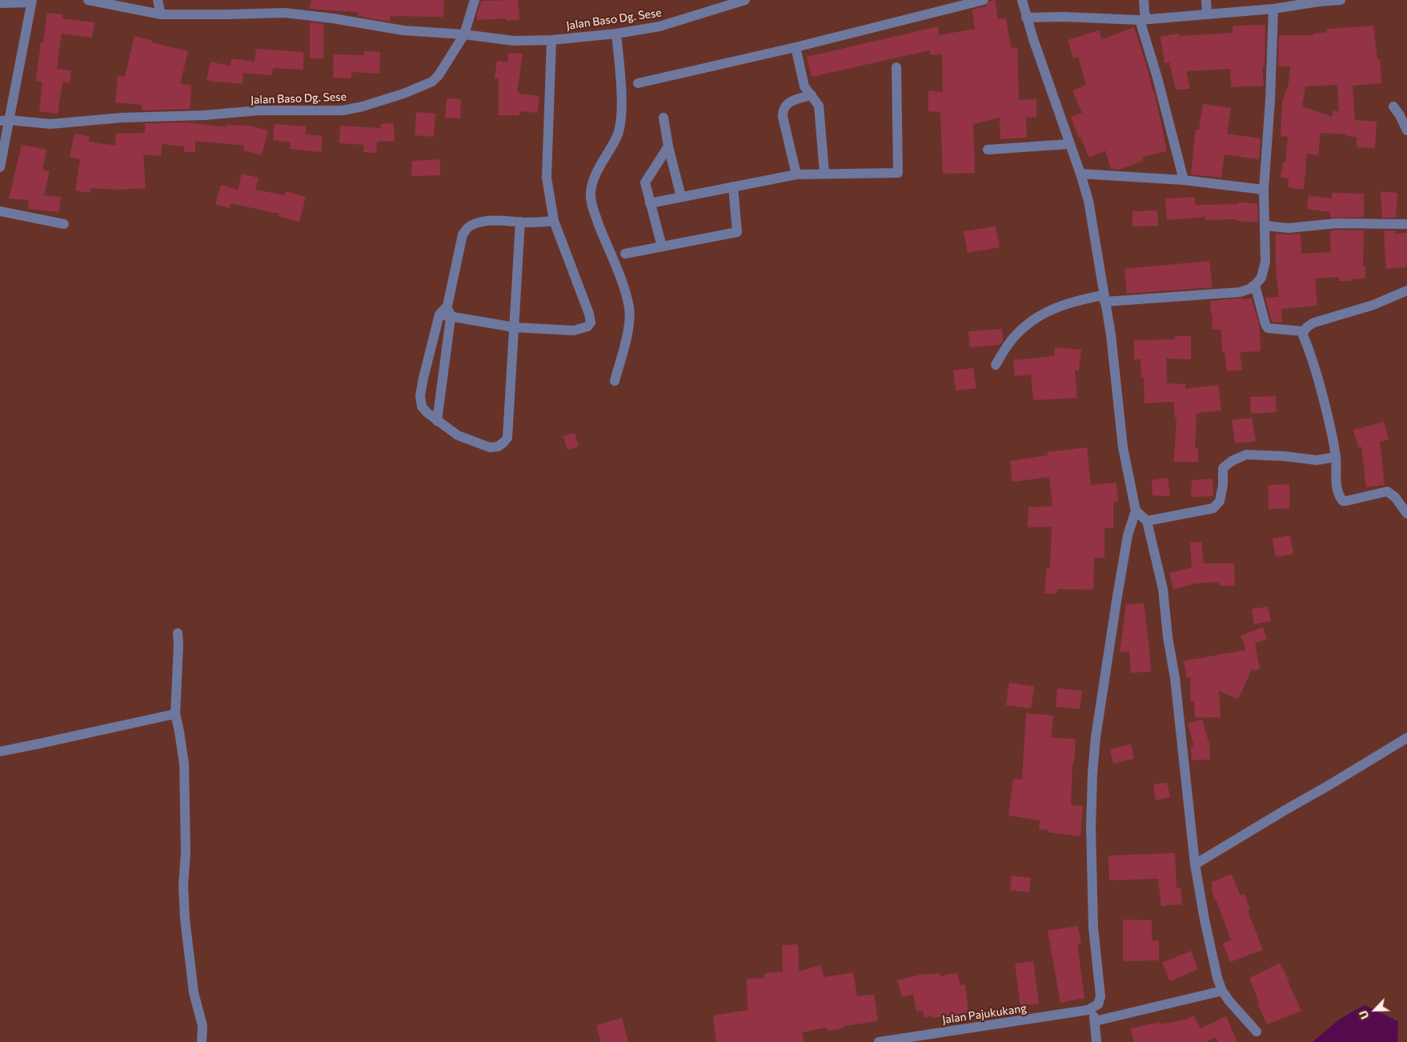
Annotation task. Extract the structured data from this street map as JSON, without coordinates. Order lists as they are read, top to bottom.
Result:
{
  "streets": {
    "street": ["Jalan Baso Dg. Sese", "Jalan Pajukukang"]
  },
  "north": "bottom left"
}
